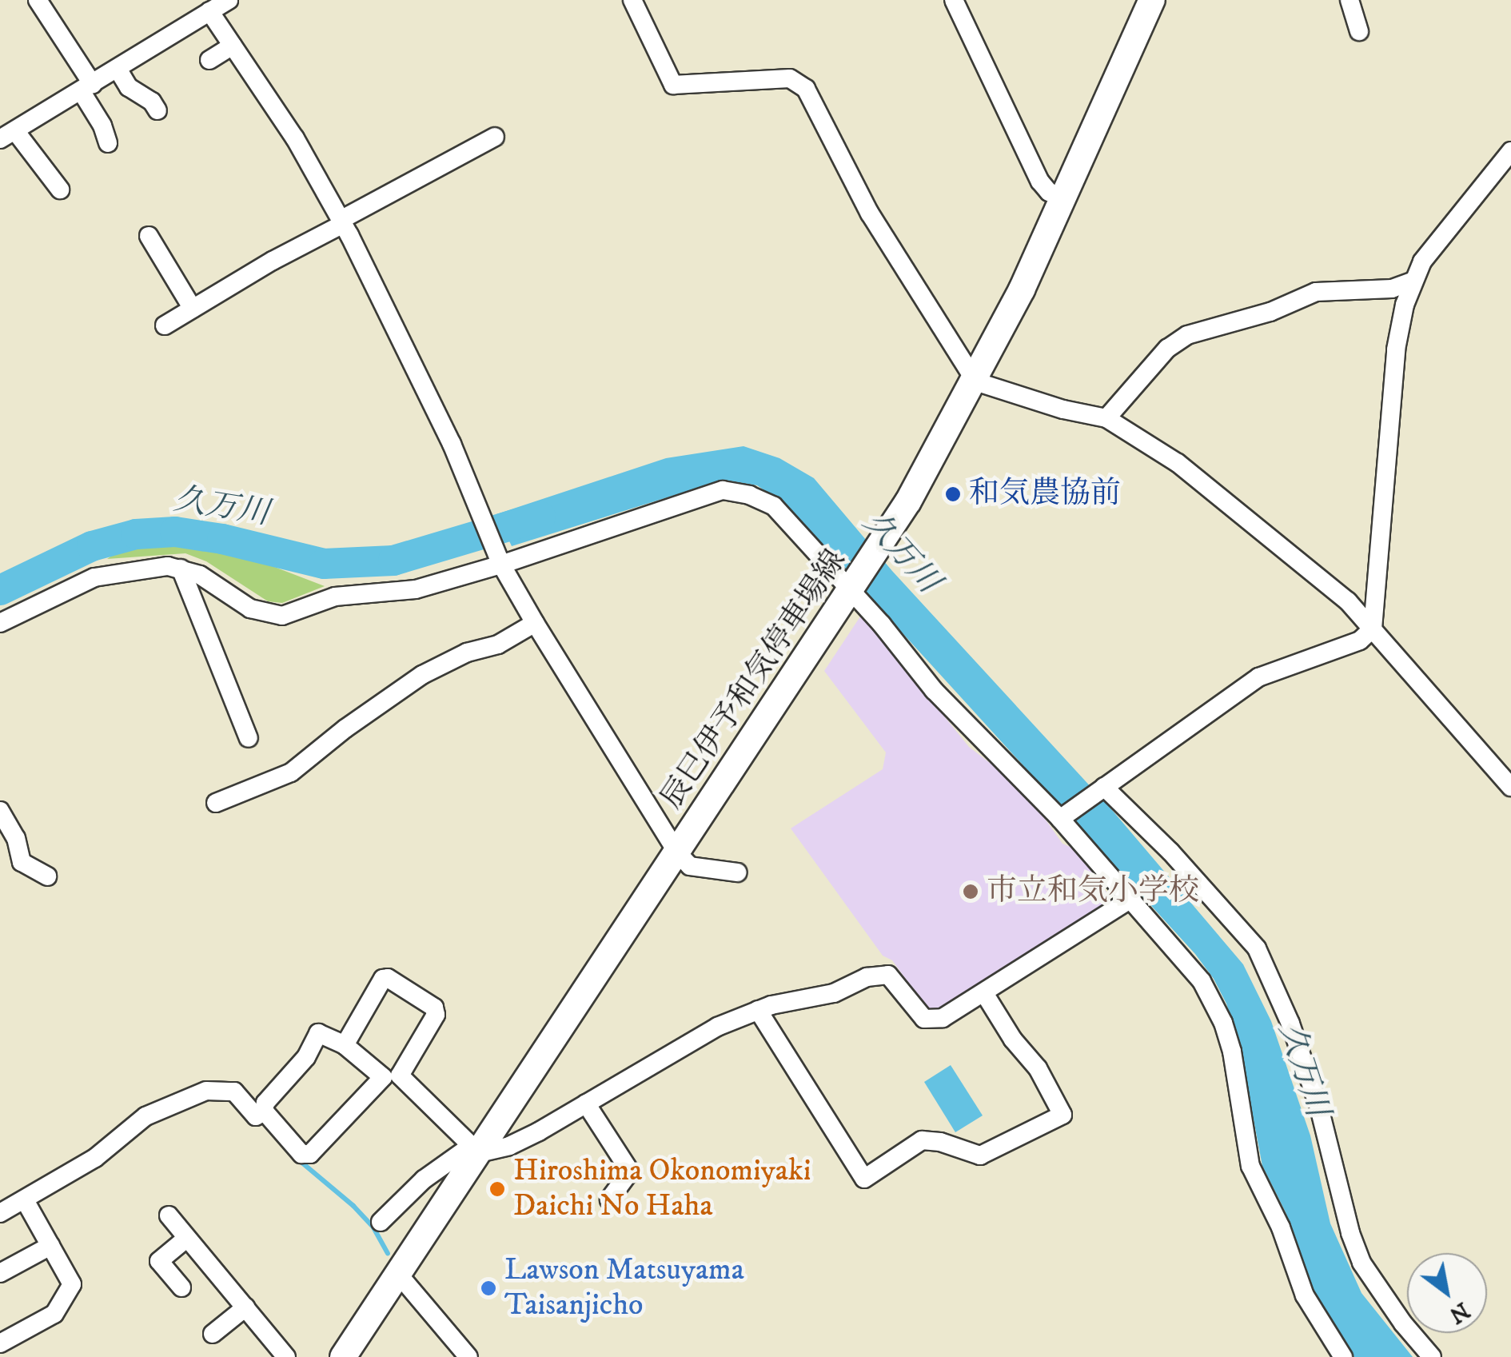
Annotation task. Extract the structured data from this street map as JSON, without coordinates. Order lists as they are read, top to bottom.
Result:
{
  "streets": {
    "main road": ["辰巳伊予和気停車場線"]
  },
  "water": ["久万川"],
  "places": [
    "和気農協前",
    "市立和気小学校",
    "Hiroshima Okonomiyaki Daichi No Haha",
    "Lawson Matsuyama Taisanjicho"
  ],
  "north": "bottom right"
}
